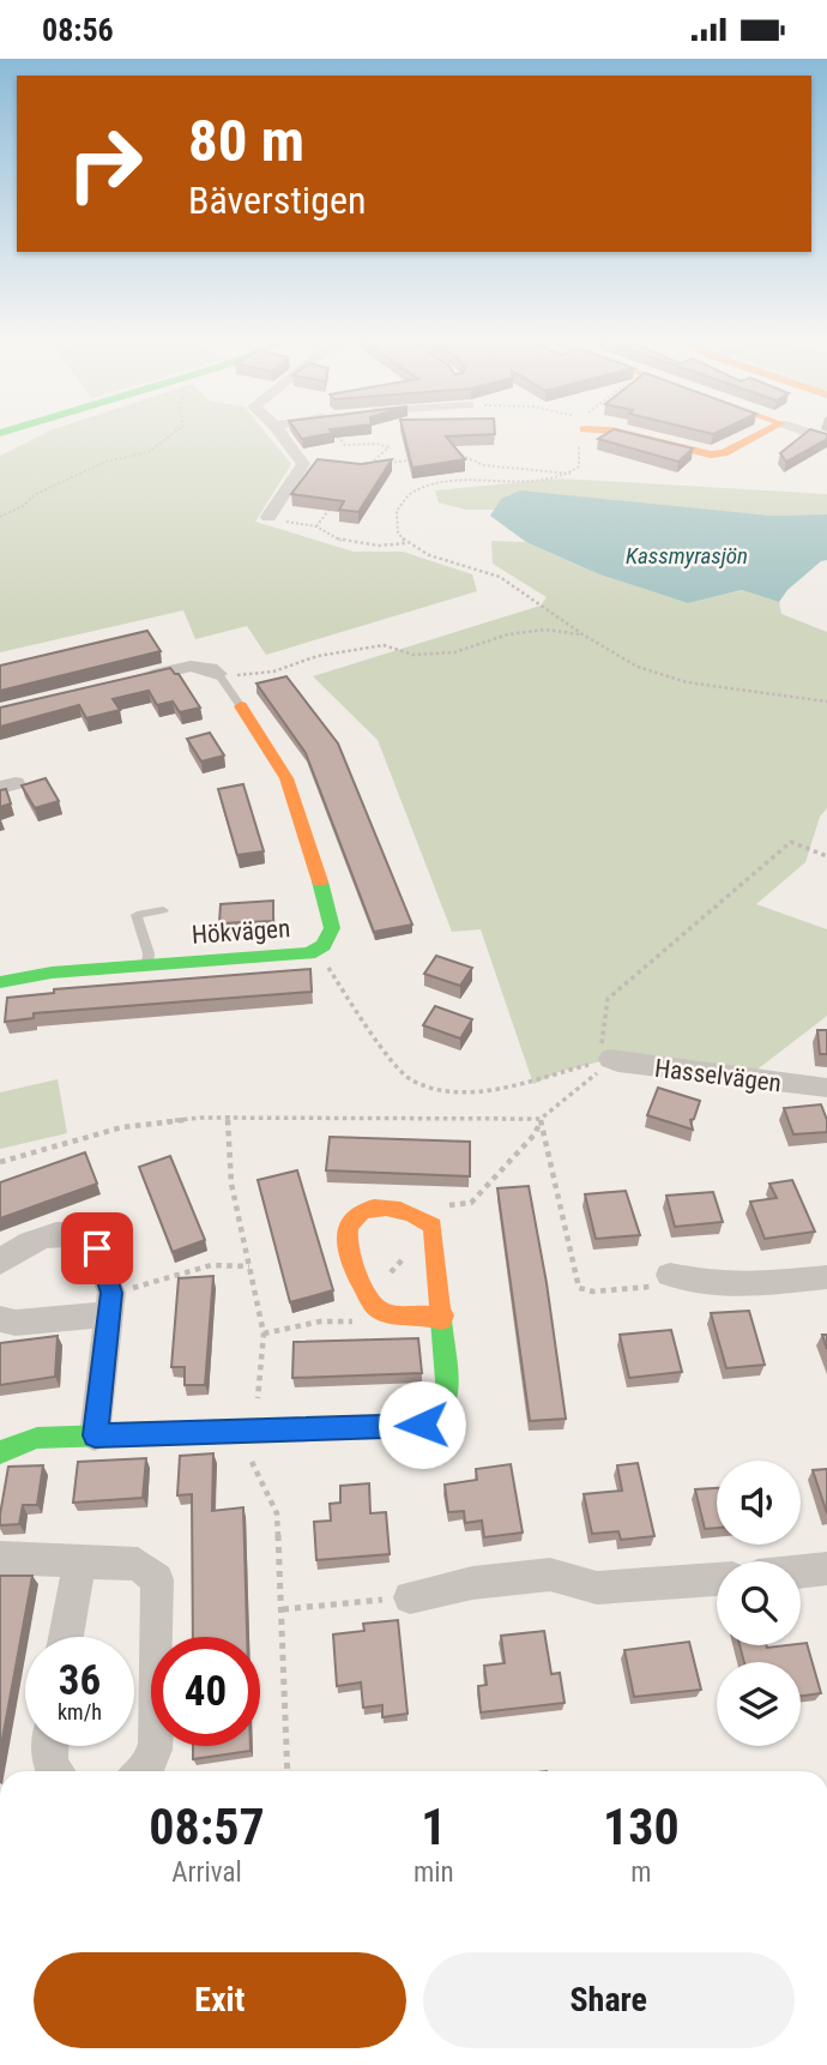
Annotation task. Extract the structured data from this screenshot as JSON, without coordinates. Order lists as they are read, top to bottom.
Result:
{
  "streets": {
    "street": ["Hökvägen", "Hasselvägen"]
  },
  "water": ["Kassmyrasjön"],
  "page": {
    "status": "08:56",
    "turn": ["80 m", "Bäverstigen"],
    "speed": "36 km/h",
    "limit": "40",
    "eta": [
      "08:57",
      "Arrival",
      "1",
      "min",
      "130",
      "m"
    ],
    "buttons": ["Exit", "Share"]
  }
}
